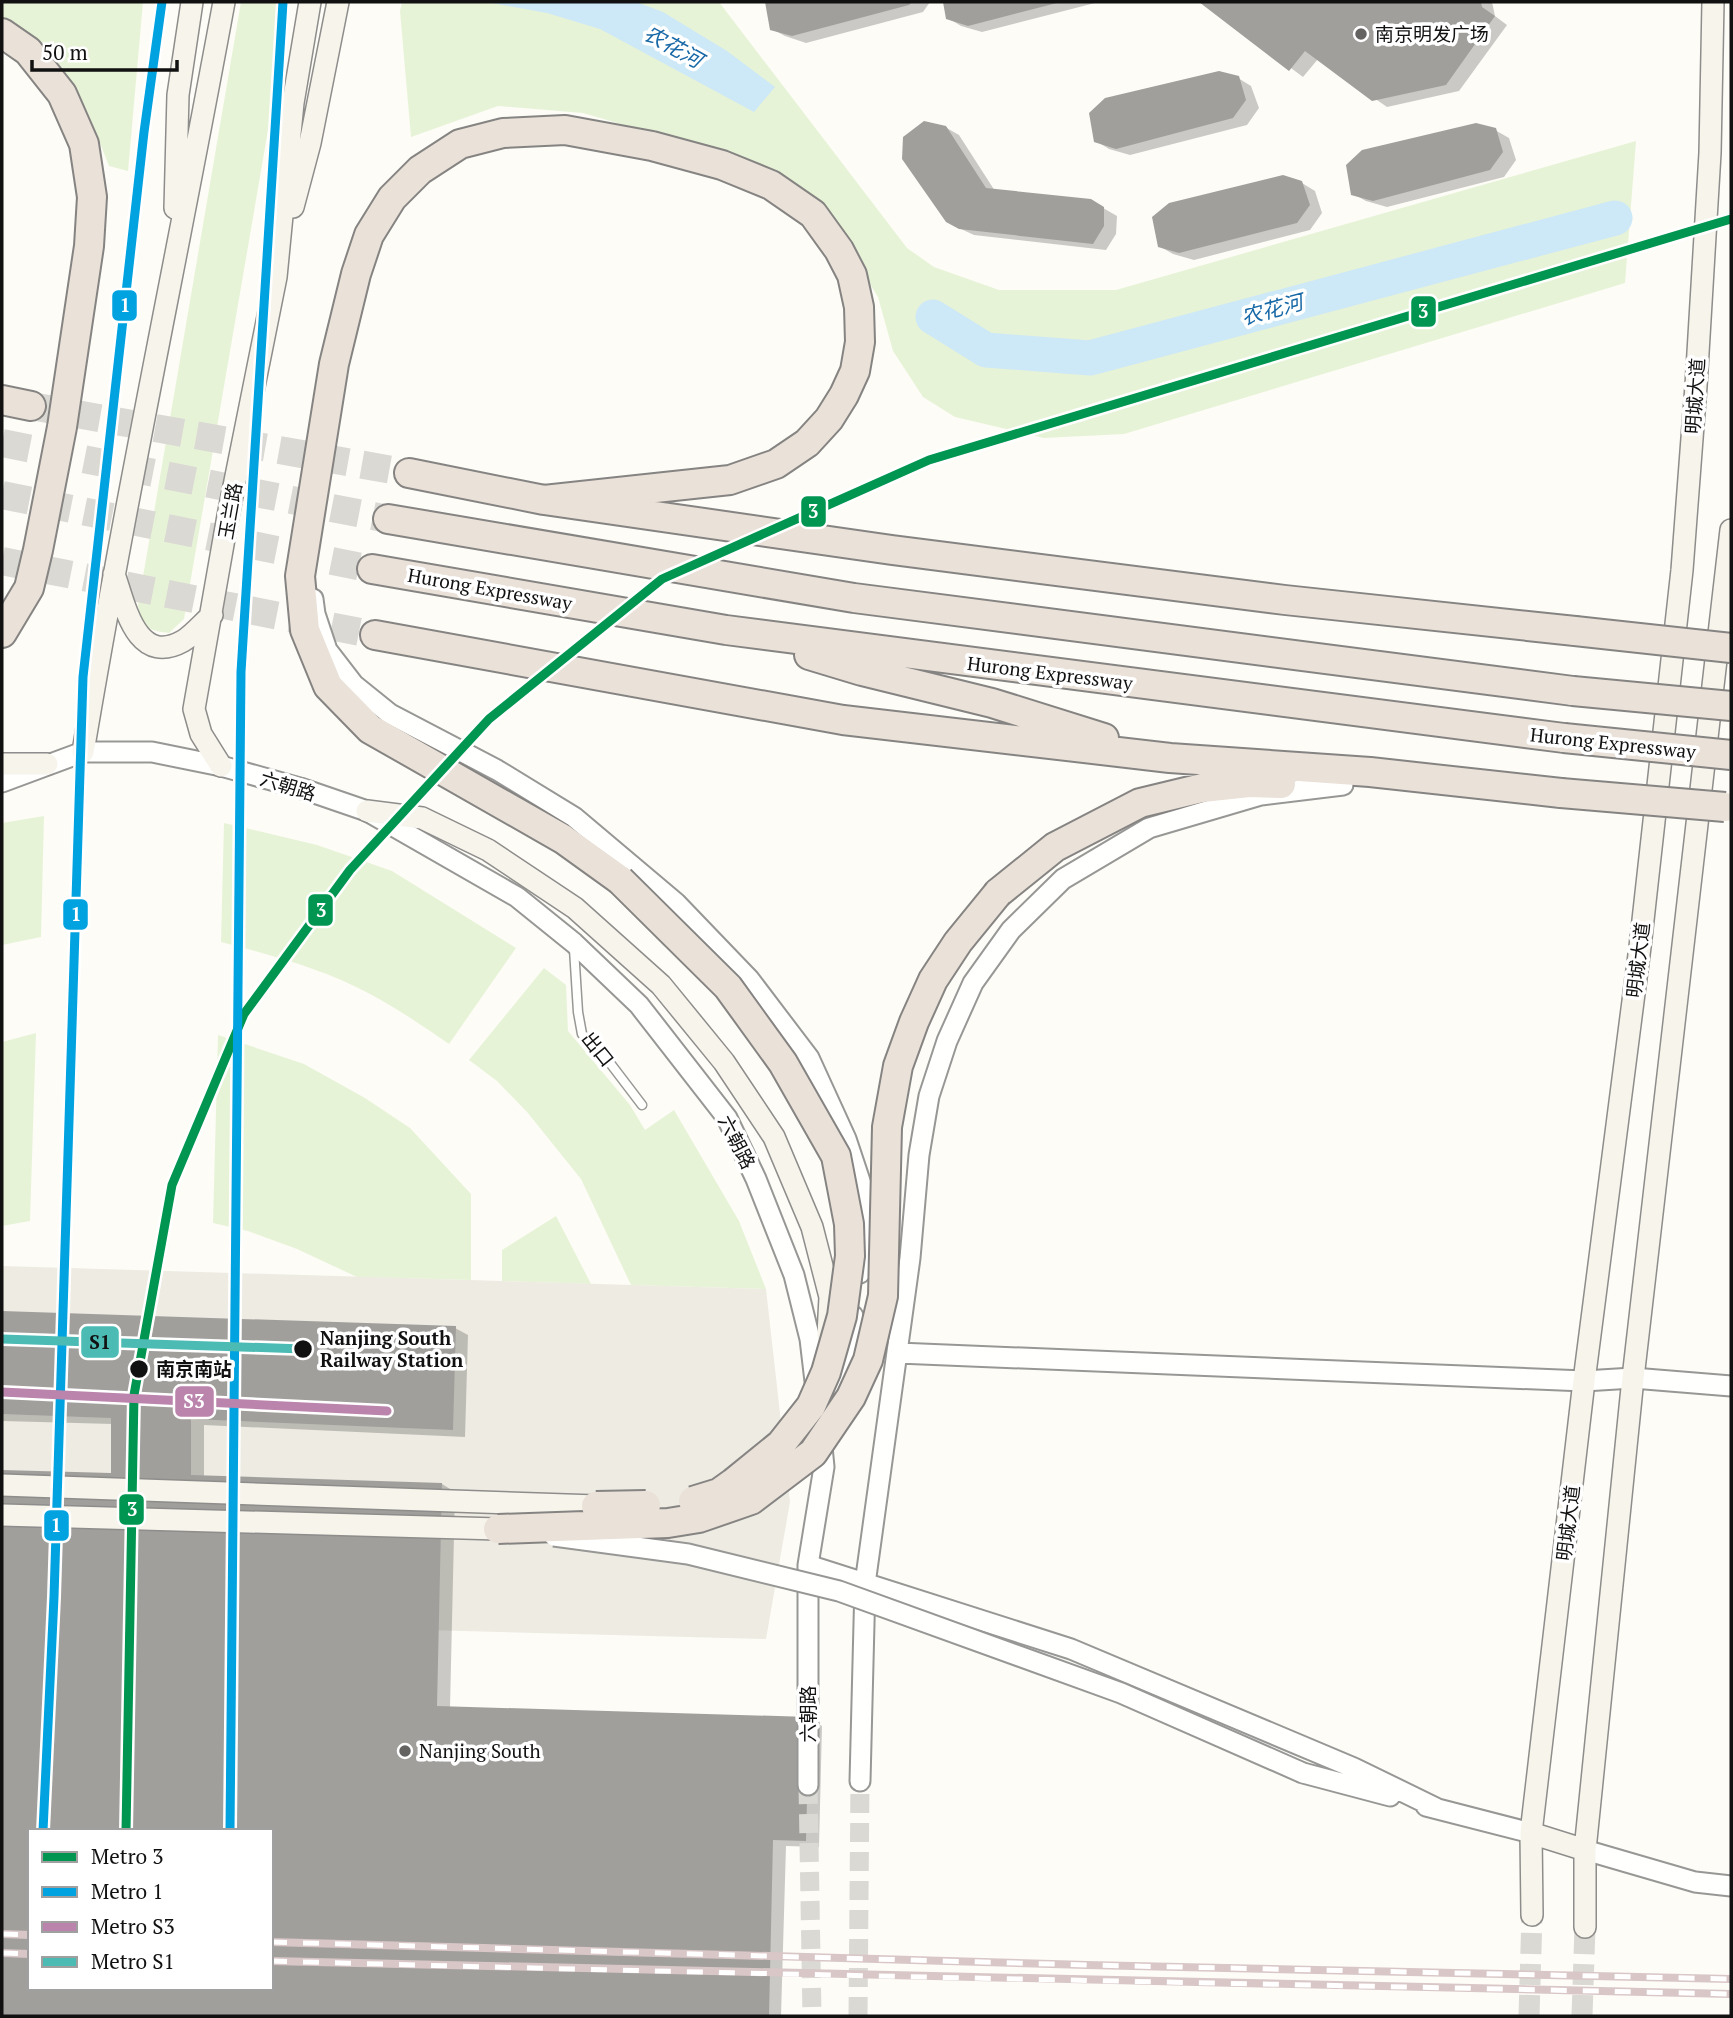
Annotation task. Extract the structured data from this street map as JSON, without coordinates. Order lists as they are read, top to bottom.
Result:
{
  "streets": {
    "highway": ["Hurong Expressway"],
    "main road": ["明城大道", "玉兰路"],
    "street": ["六朝路"],
    "lane": ["出口"]
  },
  "crossings": [
    ["玉兰路", "六朝路"],
    ["六朝路", "出口"]
  ],
  "water": ["农花河"],
  "places": [
    "南京明发广场",
    "Nanjing South Railway Station",
    "南京南站",
    "Nanjing South"
  ],
  "lines": [
    "metro line 1",
    "metro line 3",
    "metro line S1",
    "metro line S3"
  ],
  "legend": [
    "Metro 3",
    "Metro 1",
    "Metro S3",
    "Metro S1"
  ],
  "scale_bar": "50 m"
}
